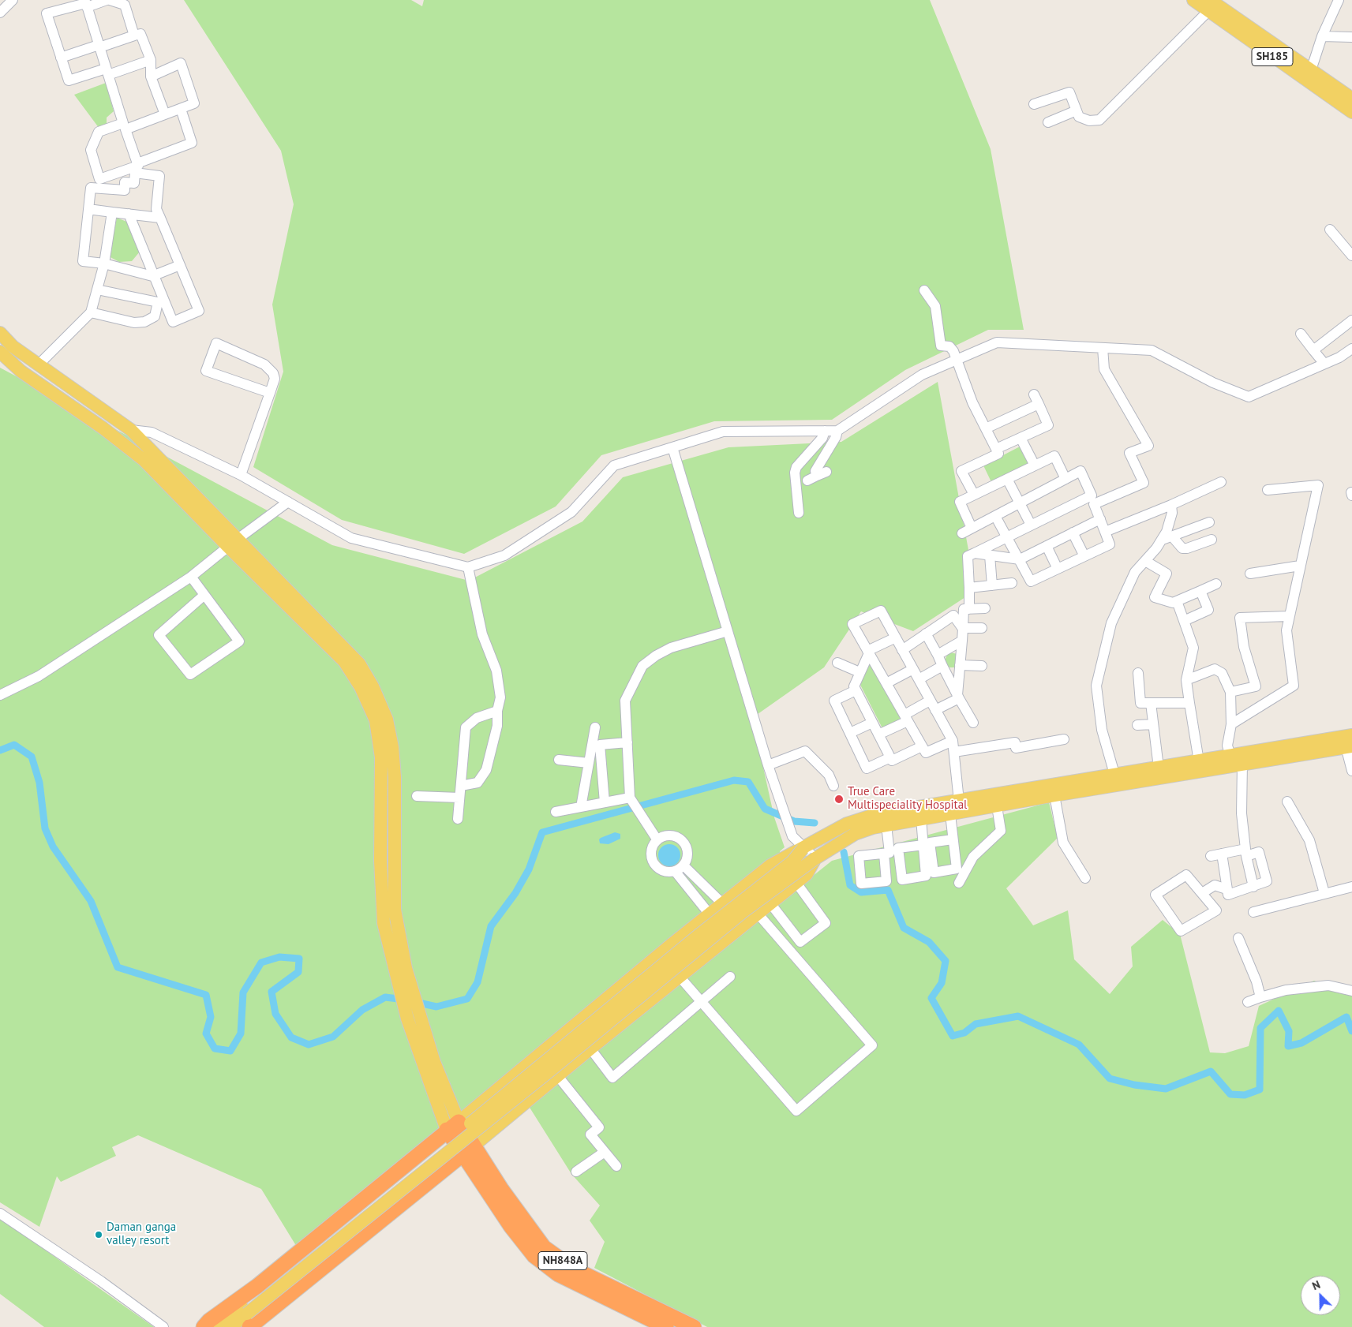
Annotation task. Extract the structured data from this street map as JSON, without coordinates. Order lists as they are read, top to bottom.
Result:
{
  "streets": {
    "highway": ["NH848A"],
    "main road": ["SH185"]
  },
  "places": ["True Care Multispeciality Hospital", "Daman ganga valley resort"],
  "north": "top left"
}
